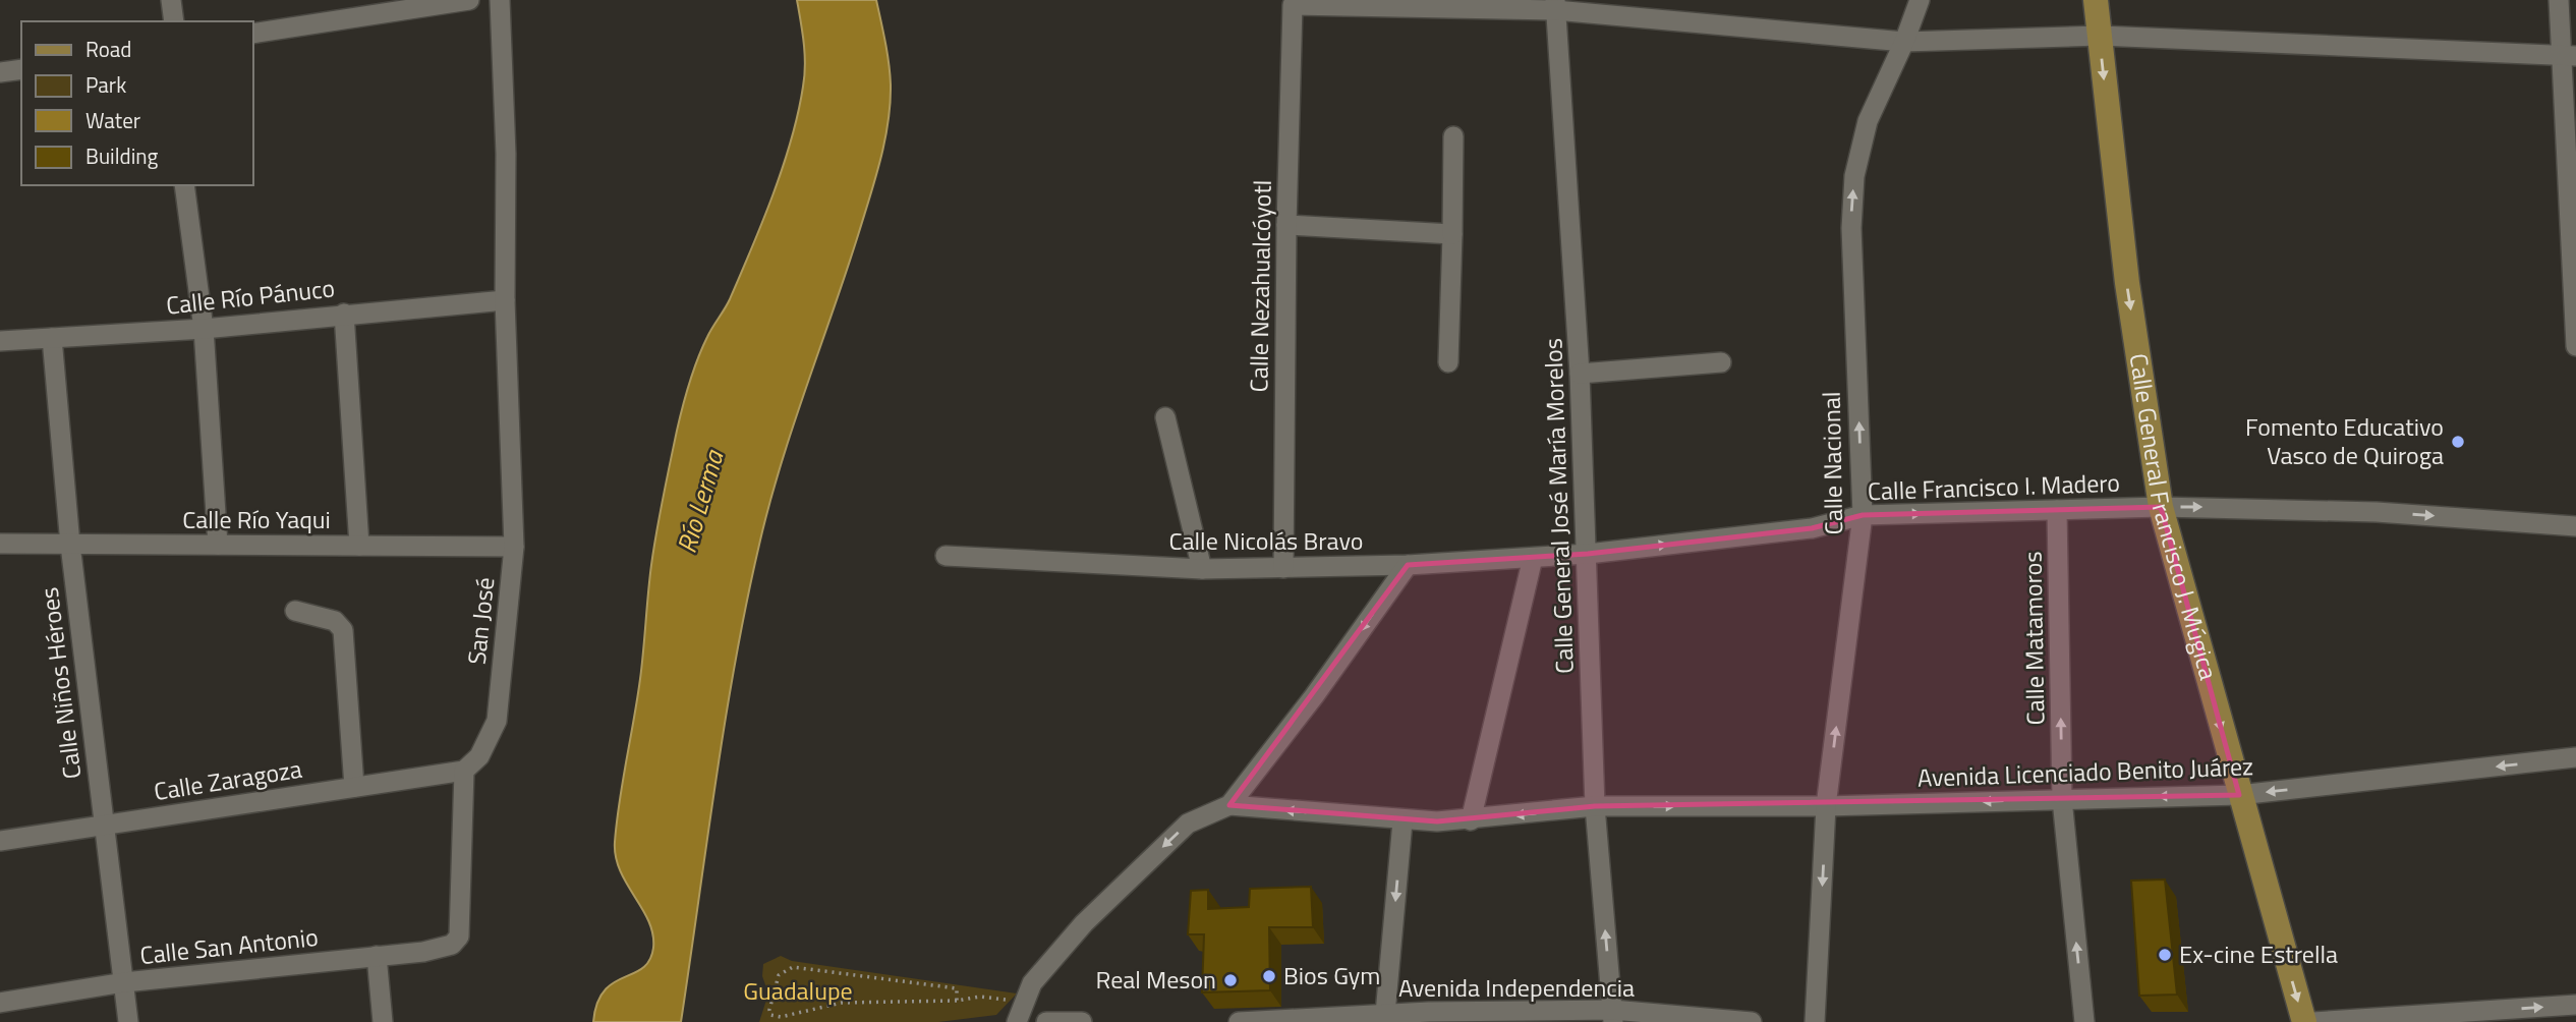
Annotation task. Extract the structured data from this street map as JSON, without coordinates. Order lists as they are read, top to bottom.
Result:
{
  "streets": {
    "main road": ["Calle General Francisco J. Múgica"],
    "street": [
      "Calle Nezahualcóyotl",
      "Calle Río Pánuco",
      "Calle Nacional",
      "Calle Francisco I. Madero",
      "Calle General José María Morelos",
      "Calle Río Yaqui",
      "Calle Nicolás Bravo",
      "San José",
      "Calle Matamoros",
      "Calle Niños Héroes",
      "Avenida Licenciado Benito Juárez",
      "Calle Zaragoza",
      "Calle San Antonio",
      "Avenida Independencia"
    ]
  },
  "crossings": [
    ["Calle Nezahualcóyotl", "Calle General José María Morelos"],
    ["Calle Nezahualcóyotl", "Calle Nicolás Bravo"],
    ["Calle Río Pánuco", "San José"],
    ["Calle Río Pánuco", "Calle Niños Héroes"],
    ["Calle Nacional", "Calle Francisco I. Madero"],
    ["Calle Nacional", "Avenida Licenciado Benito Juárez"],
    ["Calle Francisco I. Madero", "Calle General José María Morelos"],
    ["Calle Francisco I. Madero", "Calle General Francisco J. Múgica"],
    ["Calle Francisco I. Madero", "Calle Nicolás Bravo"],
    ["Calle Francisco I. Madero", "Calle Matamoros"],
    ["Calle General José María Morelos", "Calle Nicolás Bravo"],
    ["Calle General José María Morelos", "Avenida Licenciado Benito Juárez"],
    ["Calle General José María Morelos", "Avenida Independencia"],
    ["Calle General Francisco J. Múgica", "Avenida Licenciado Benito Juárez"],
    ["Calle Río Yaqui", "San José"],
    ["Calle Río Yaqui", "Calle Niños Héroes"],
    ["San José", "Calle Zaragoza"],
    ["San José", "Calle San Antonio"],
    ["Calle Matamoros", "Avenida Licenciado Benito Juárez"],
    ["Calle Niños Héroes", "Calle Zaragoza"],
    ["Calle Niños Héroes", "Calle San Antonio"],
    ["Calle Zaragoza", "Calle San Antonio"]
  ],
  "one_way": ["Calle Francisco I. Madero", "Calle General Francisco J. Múgica", "Calle Matamoros"],
  "water": ["Río Lerma"],
  "parks": ["Guadalupe"],
  "places": [
    "Fomento Educativo Vasco de Quiroga",
    "Ex-cine Estrella",
    "Bios Gym",
    "Real Meson"
  ],
  "legend": [
    "Road",
    "Park",
    "Water",
    "Building"
  ]
}
